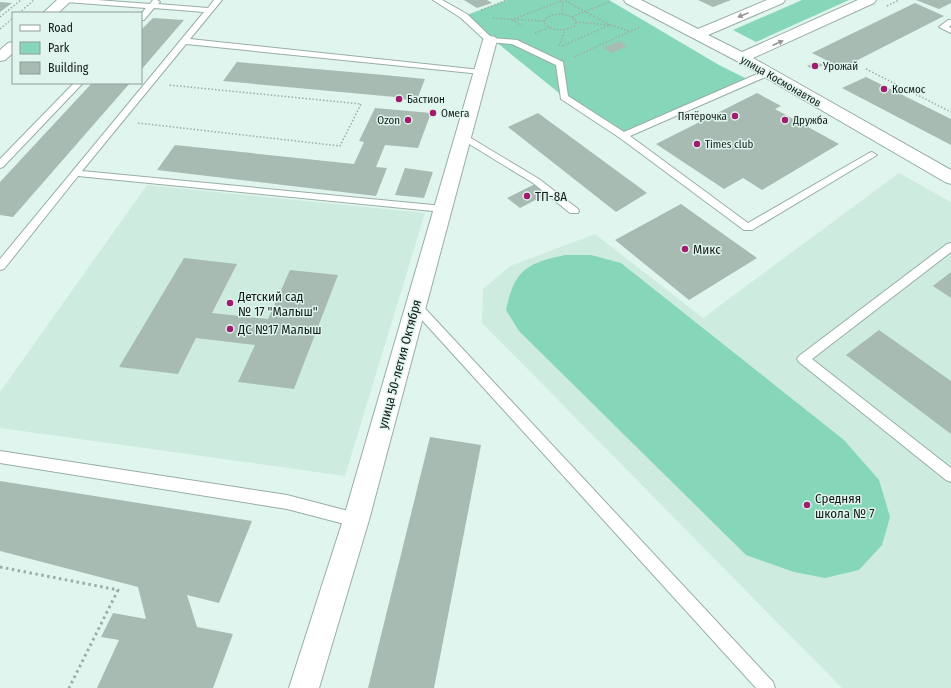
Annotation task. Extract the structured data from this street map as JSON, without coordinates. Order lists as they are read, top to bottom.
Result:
{
  "streets": {
    "main road": ["улица Космонавтов", "улица 50-летия Октября"]
  },
  "places": [
    "Урожай",
    "Космос",
    "Бастион",
    "Омега",
    "Пятёрочка",
    "Ozon",
    "Дружба",
    "Times club",
    "ТП-8А",
    "Микс",
    "Детский сад № 17 \"Малыш\"",
    "ДС №17 Малыш",
    "Средняя школа № 7"
  ],
  "legend": ["Road", "Park", "Building"]
}
